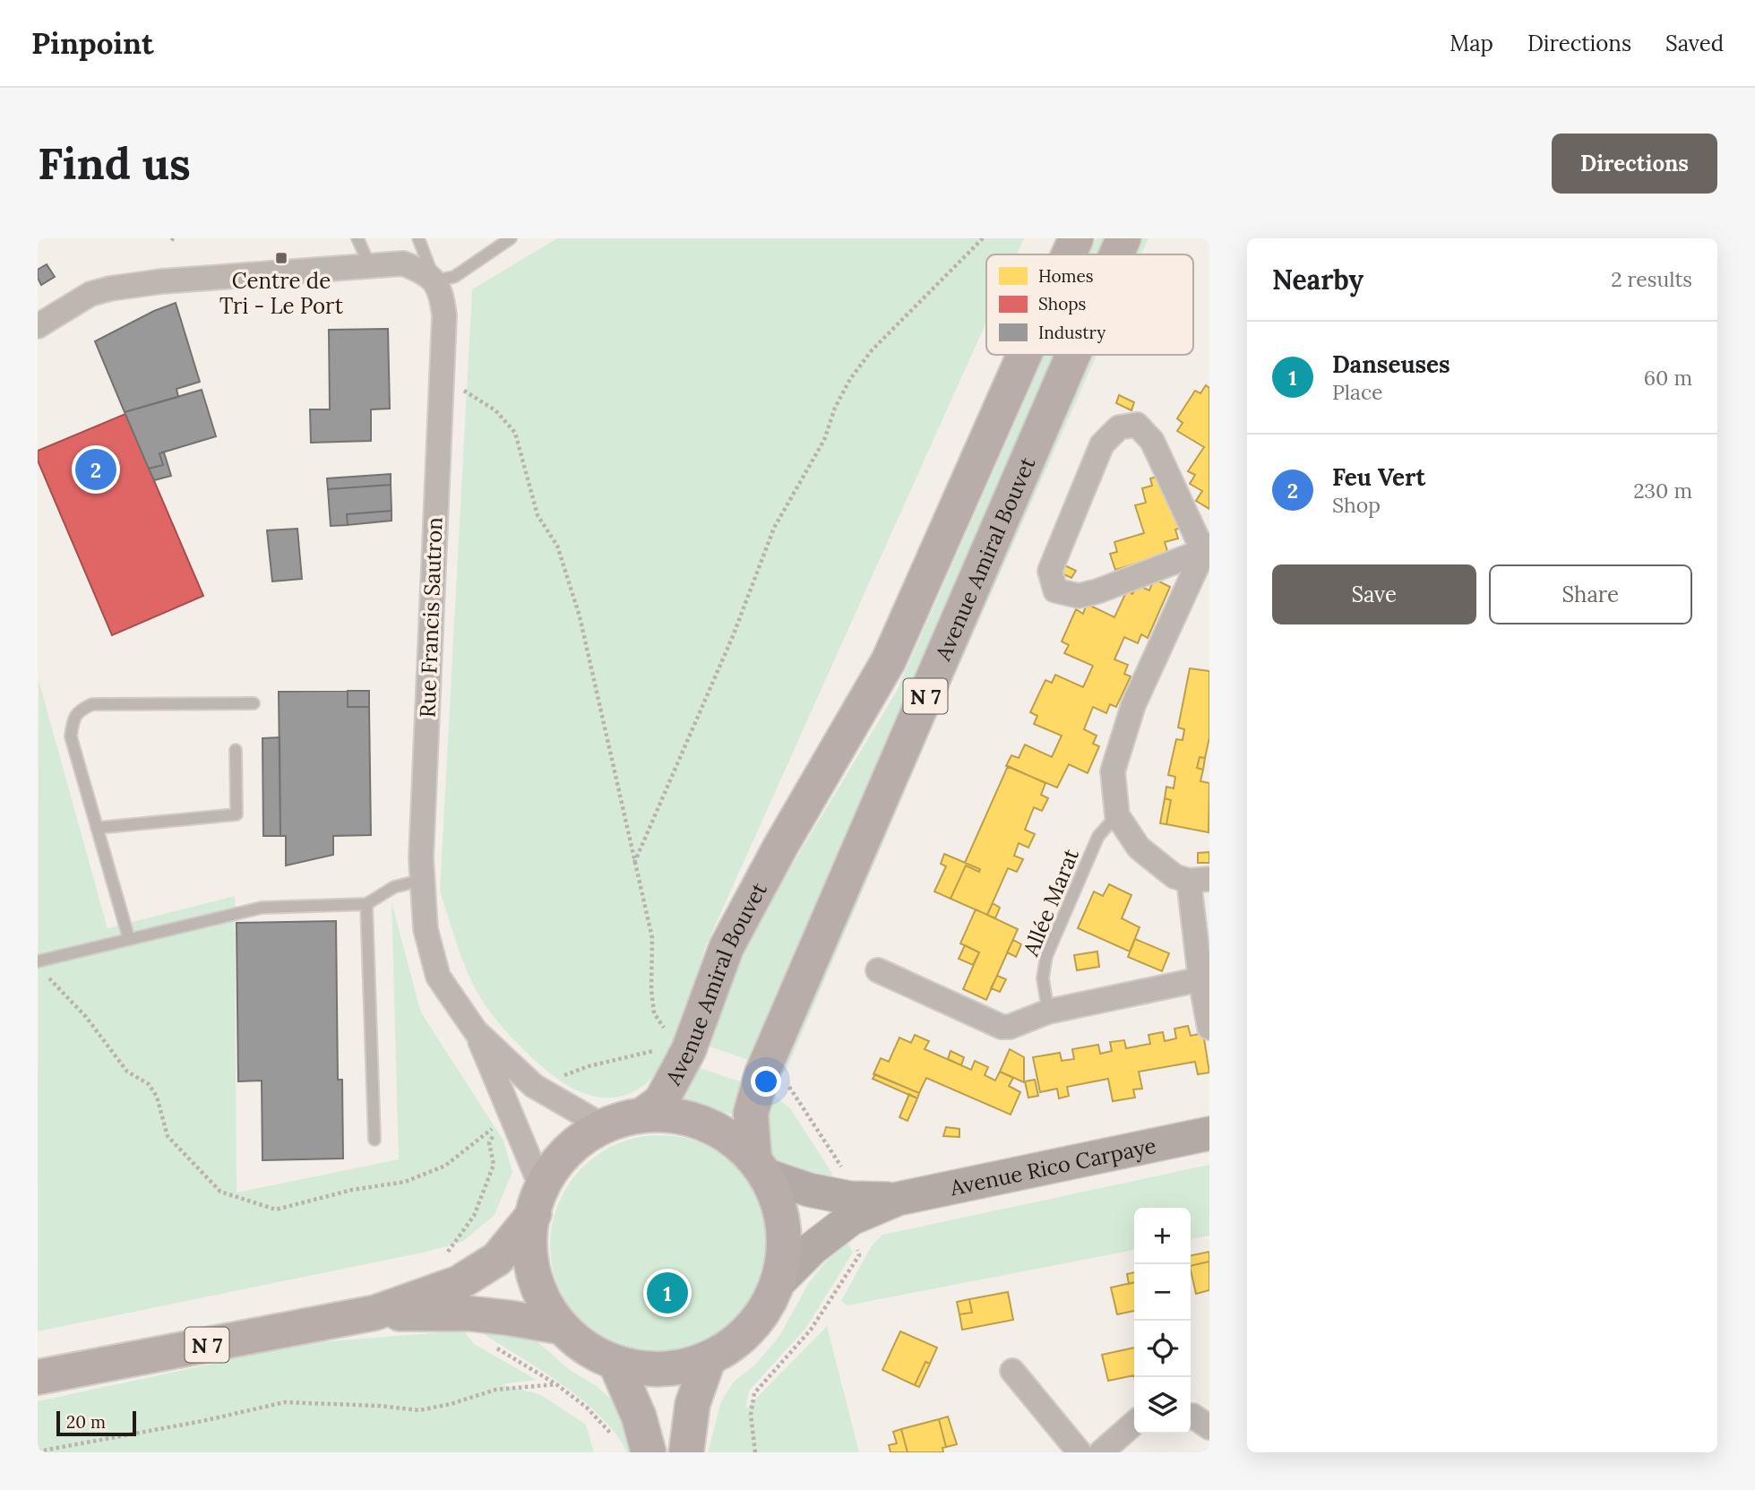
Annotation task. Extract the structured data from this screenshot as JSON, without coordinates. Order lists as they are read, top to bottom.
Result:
{
  "streets": {
    "main road": ["Avenue Amiral Bouvet", "N 7", "Avenue Rico Carpaye"],
    "street": ["Rue Francis Sautron"],
    "lane": ["Allée Marat"]
  },
  "crossings": [
    ["Avenue Amiral Bouvet", "Avenue Rico Carpaye"]
  ],
  "places": {
    "transit": ["Centre de Tri - Le Port"]
  },
  "legend": ["Homes", "Shops", "Industry"],
  "scale_bar": "20 m",
  "page": {
    "header": "Pinpoint",
    "nav": ["Map", "Directions", "Saved"],
    "buttons": [
      "Directions",
      ["Save", "Share"]
    ],
    "title": "Find us",
    "heading": ["Nearby", "2 results"],
    "list": [
      {
        "mark": "1",
        "name": "Danseuses",
        "note": "Place",
        "value": "60 m"
      },
      {
        "mark": "2",
        "name": "Feu Vert",
        "note": "Shop",
        "value": "230 m"
      }
    ],
    "pins": ["2", "1"],
    "map_buttons": ["+", "−"],
    "scale": "20 m"
  }
}
